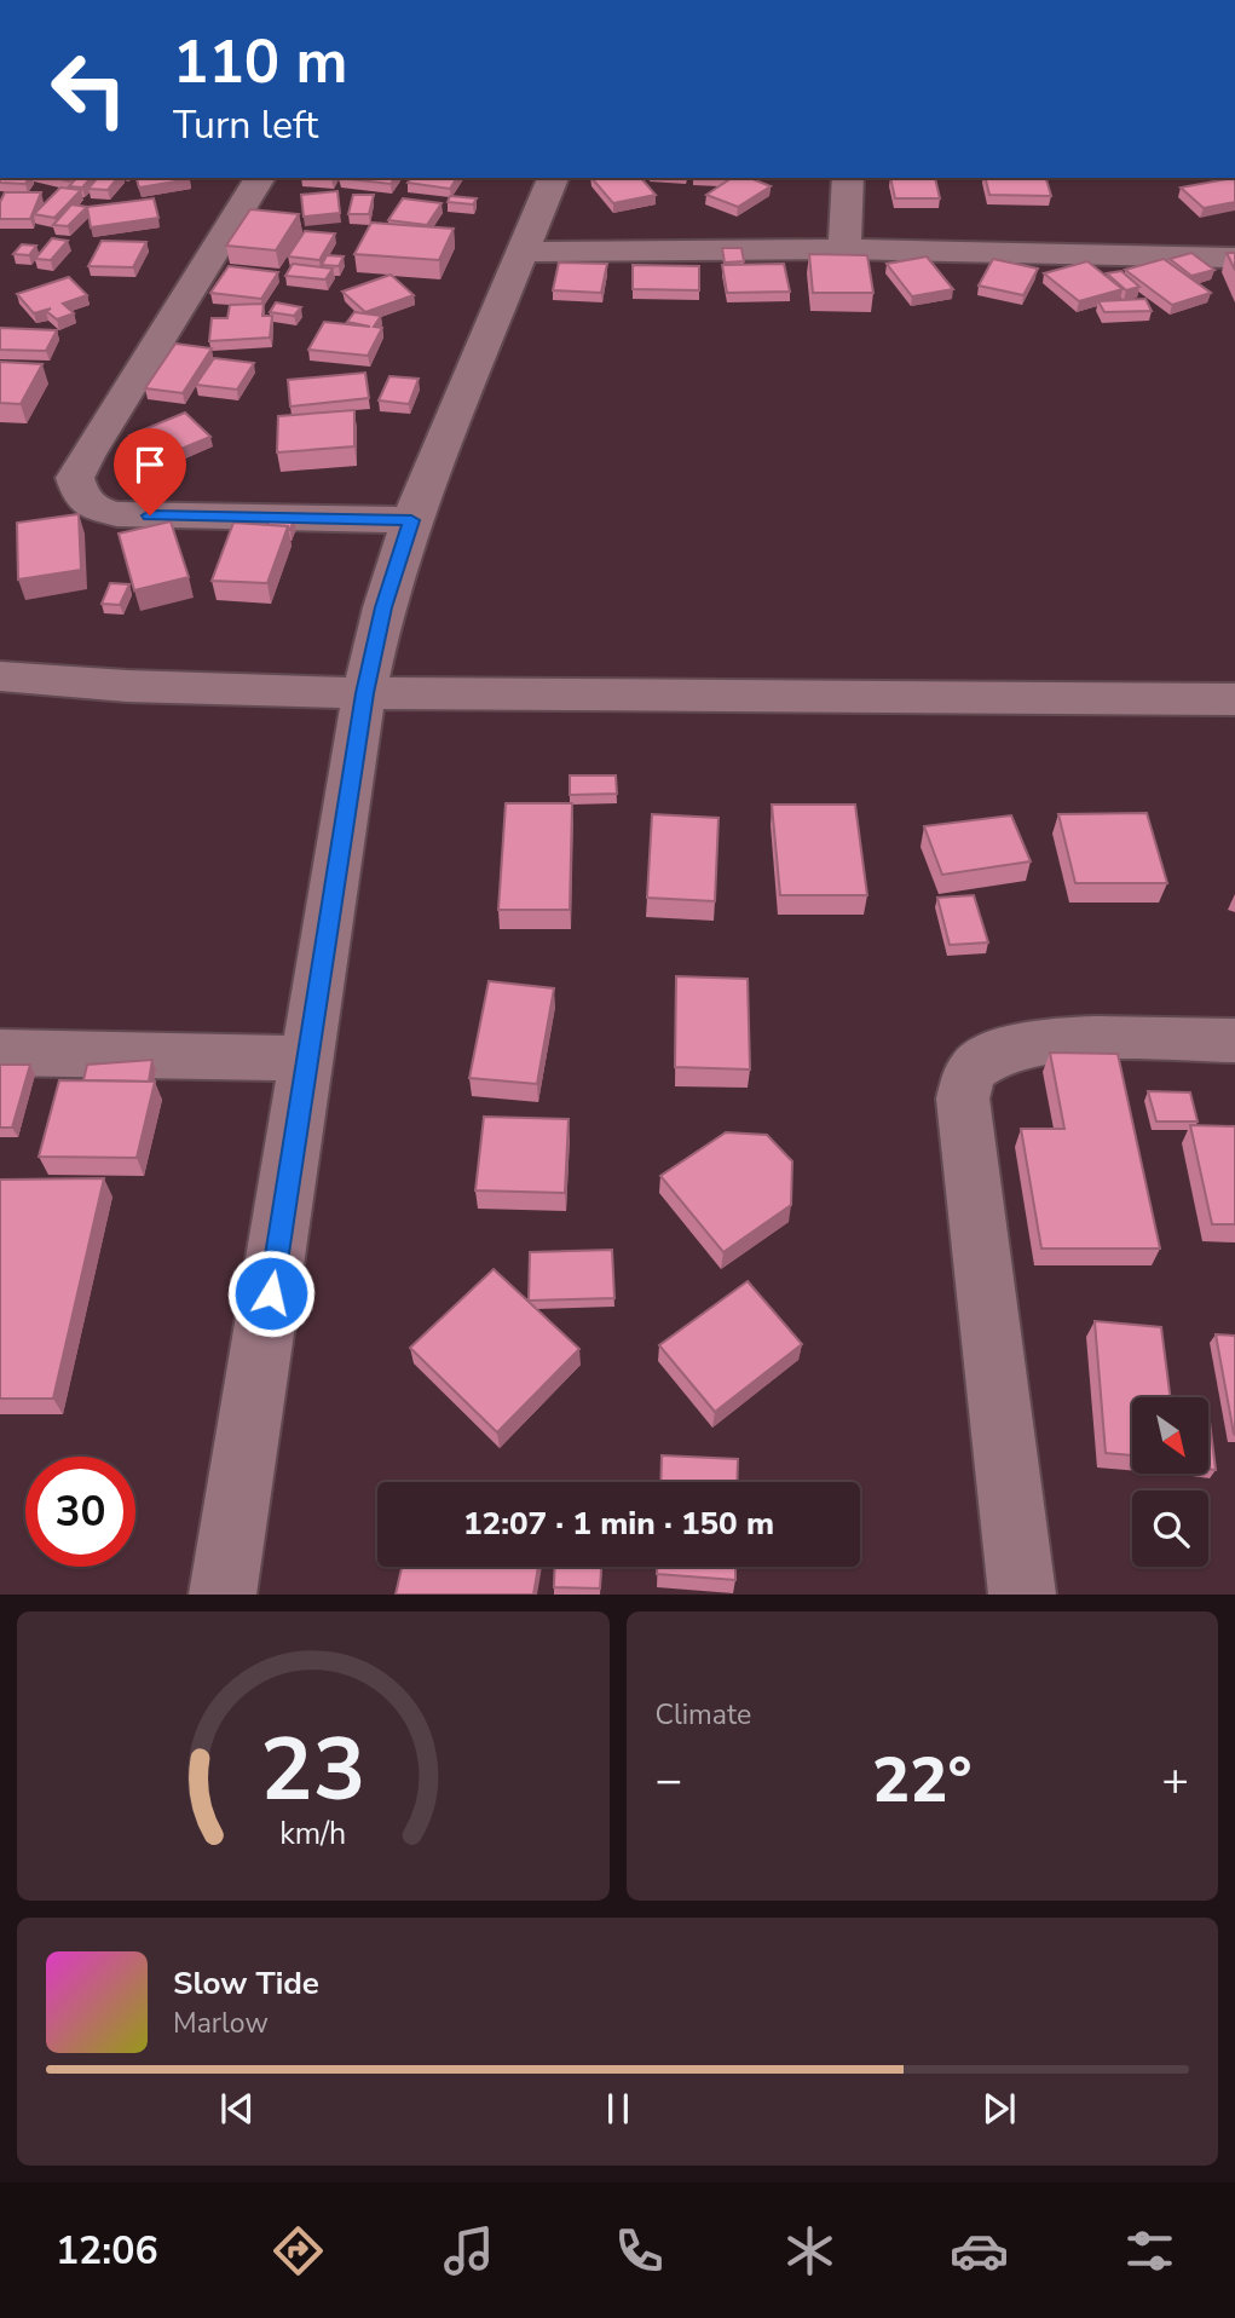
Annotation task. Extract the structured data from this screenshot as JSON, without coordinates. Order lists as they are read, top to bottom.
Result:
{
  "north": "bottom right",
  "page": {
    "turn": ["110 m", "Turn left"],
    "limit": "30",
    "trip": "12:07 · 1 min · 150 m",
    "tile": "Climate",
    "heat": ["−", "22°", "+"],
    "song": ["Slow Tide", "Marlow"],
    "tabs": "12:06",
    "gauge": ["23", "km/h"]
  }
}
